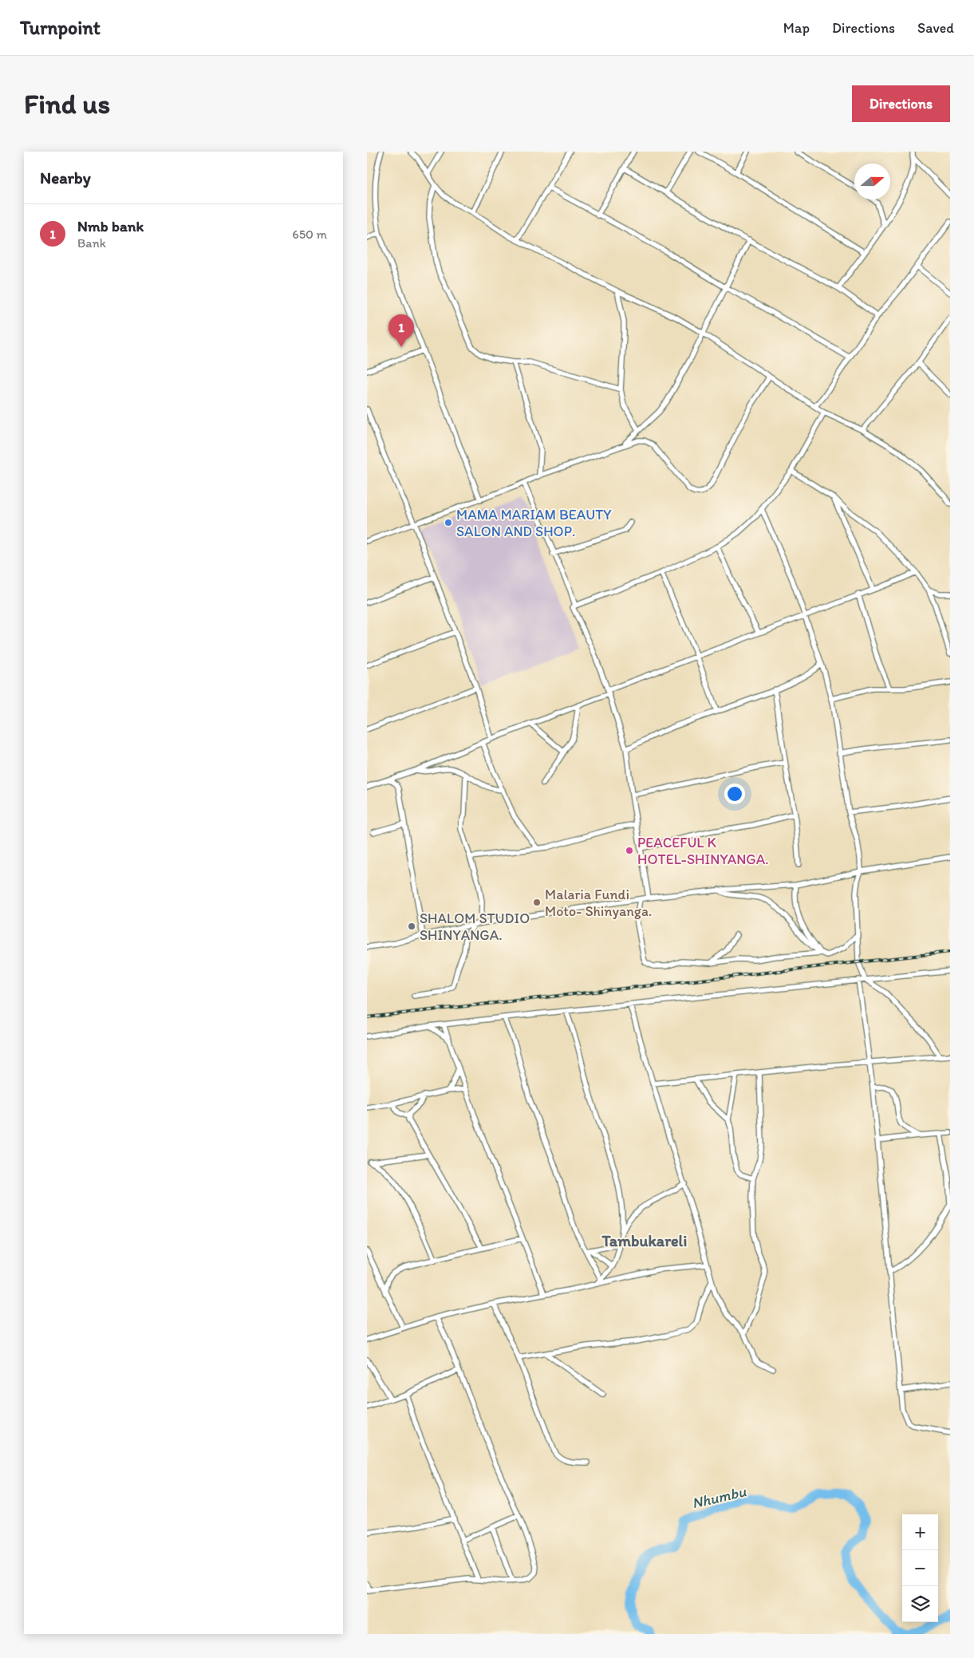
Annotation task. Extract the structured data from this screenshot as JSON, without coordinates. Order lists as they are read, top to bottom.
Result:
{
  "districts": ["Tambukareli"],
  "water": ["Nhumbu"],
  "places": [
    "MAMA MARIAM BEAUTY SALON AND SHOP.",
    "PEACEFUL K HOTEL-SHINYANGA.",
    "Malaria Fundi Moto- Shinyanga.",
    "SHALOM STUDIO SHINYANGA."
  ],
  "north": "right",
  "page": {
    "header": "Turnpoint",
    "nav": ["Map", "Directions", "Saved"],
    "buttons": "Directions",
    "title": "Find us",
    "heading": "Nearby",
    "list": [
      {
        "mark": "1",
        "name": "Nmb bank",
        "note": "Bank",
        "value": "650 m"
      }
    ],
    "pins": "1",
    "map_buttons": ["+", "−"]
  }
}
